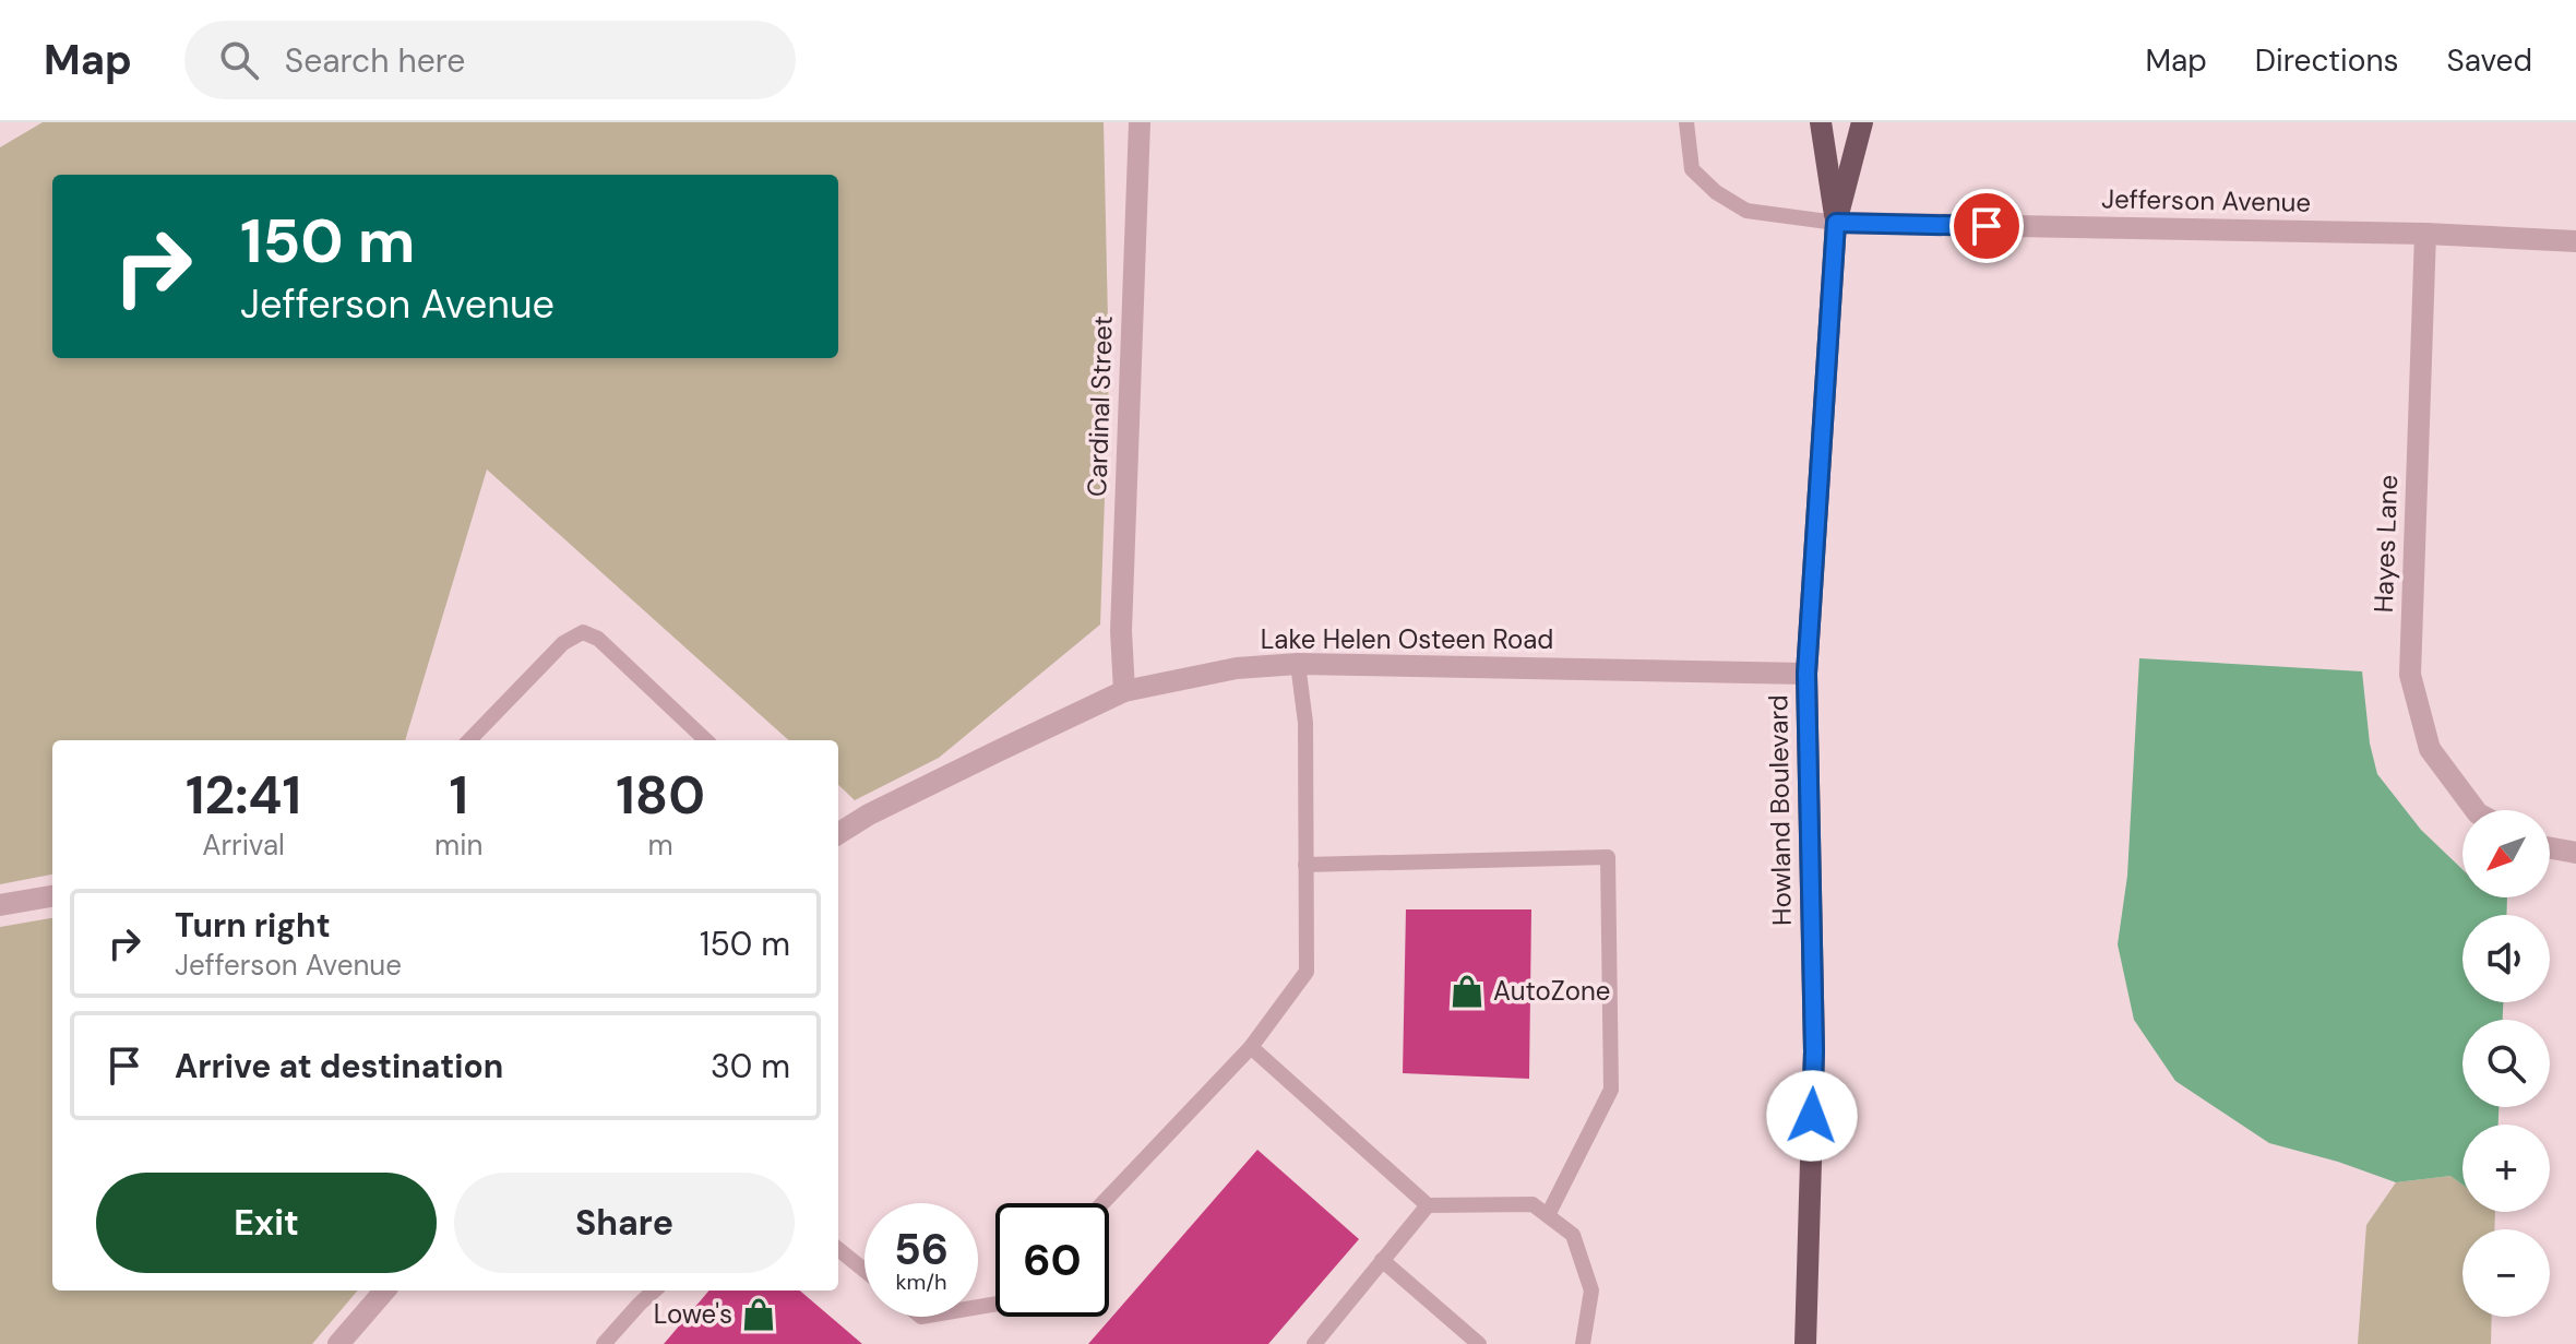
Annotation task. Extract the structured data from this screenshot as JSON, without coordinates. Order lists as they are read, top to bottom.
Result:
{
  "streets": {
    "main road": ["Howland Boulevard"],
    "street": [
      "Jefferson Avenue",
      "Cardinal Street",
      "Hayes Lane",
      "Lake Helen Osteen Road"
    ]
  },
  "crossings": [
    ["Jefferson Avenue", "Hayes Lane"],
    ["Jefferson Avenue", "Howland Boulevard"],
    ["Cardinal Street", "Lake Helen Osteen Road"],
    ["Lake Helen Osteen Road", "Howland Boulevard"]
  ],
  "places": {
    "shop": ["AutoZone", "Lowe's"]
  },
  "north": "bottom left",
  "page": {
    "header": "Map",
    "search": "Search here",
    "nav": ["Map", "Directions", "Saved"],
    "turn": ["150 m", "Jefferson Avenue"],
    "eta": [
      "12:41",
      "Arrival",
      "1",
      "min",
      "180",
      "m"
    ],
    "map_buttons": ["+", "−"],
    "list": [
      {
        "name": "Turn right",
        "note": "Jefferson Avenue",
        "value": "150 m"
      },
      {
        "name": "Arrive at destination",
        "value": "30 m"
      }
    ],
    "buttons": ["Exit", "Share"],
    "speed": "56 km/h",
    "limit": "60"
  }
}
